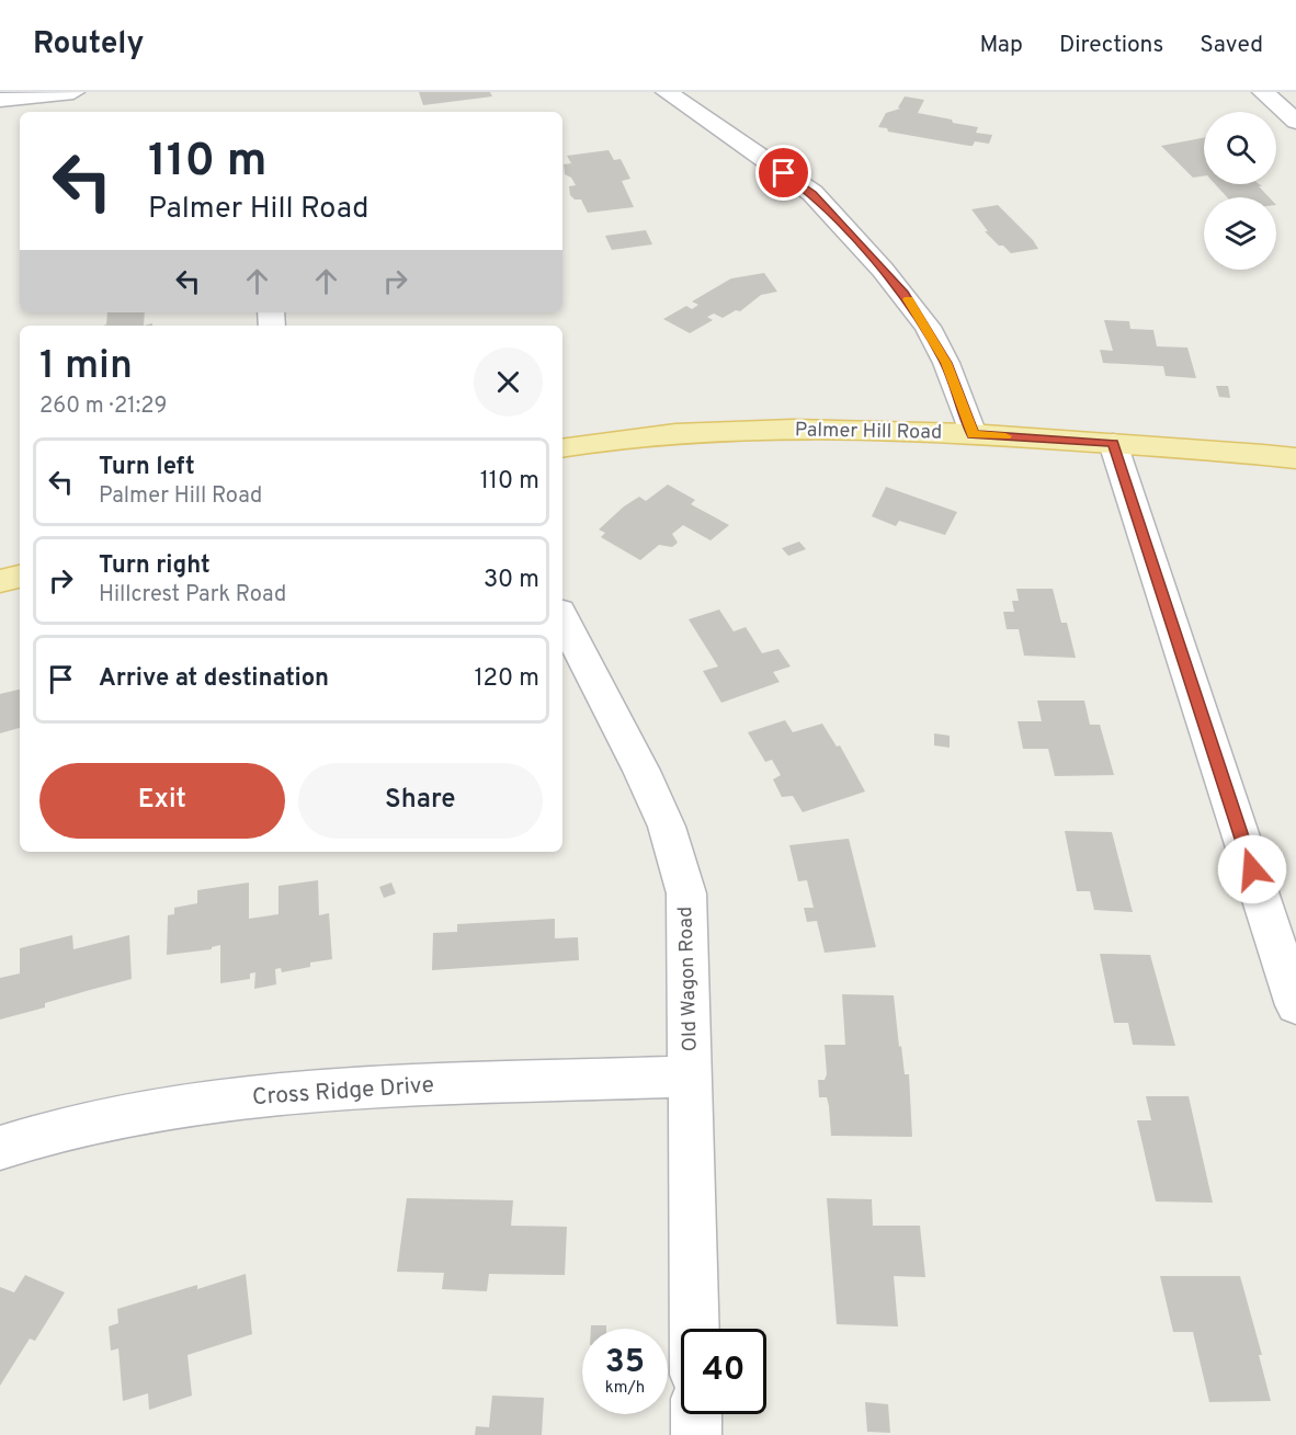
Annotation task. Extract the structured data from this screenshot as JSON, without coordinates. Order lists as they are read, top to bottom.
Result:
{
  "streets": {
    "main road": ["Palmer Hill Road"],
    "street": ["Old Wagon Road", "Cross Ridge Drive"]
  },
  "crossings": [
    ["Old Wagon Road", "Cross Ridge Drive"]
  ],
  "page": {
    "header": "Routely",
    "nav": ["Map", "Directions", "Saved"],
    "turn": ["110 m", "Palmer Hill Road"],
    "heading": ["1 min", "260 m · 21:29"],
    "list": [
      {
        "name": "Turn left",
        "note": "Palmer Hill Road",
        "value": "110 m"
      },
      {
        "name": "Turn right",
        "note": "Hillcrest Park Road",
        "value": "30 m"
      },
      {
        "name": "Arrive at destination",
        "value": "120 m"
      }
    ],
    "buttons": ["Exit", "Share"],
    "speed": "35 km/h",
    "limit": "40"
  }
}
